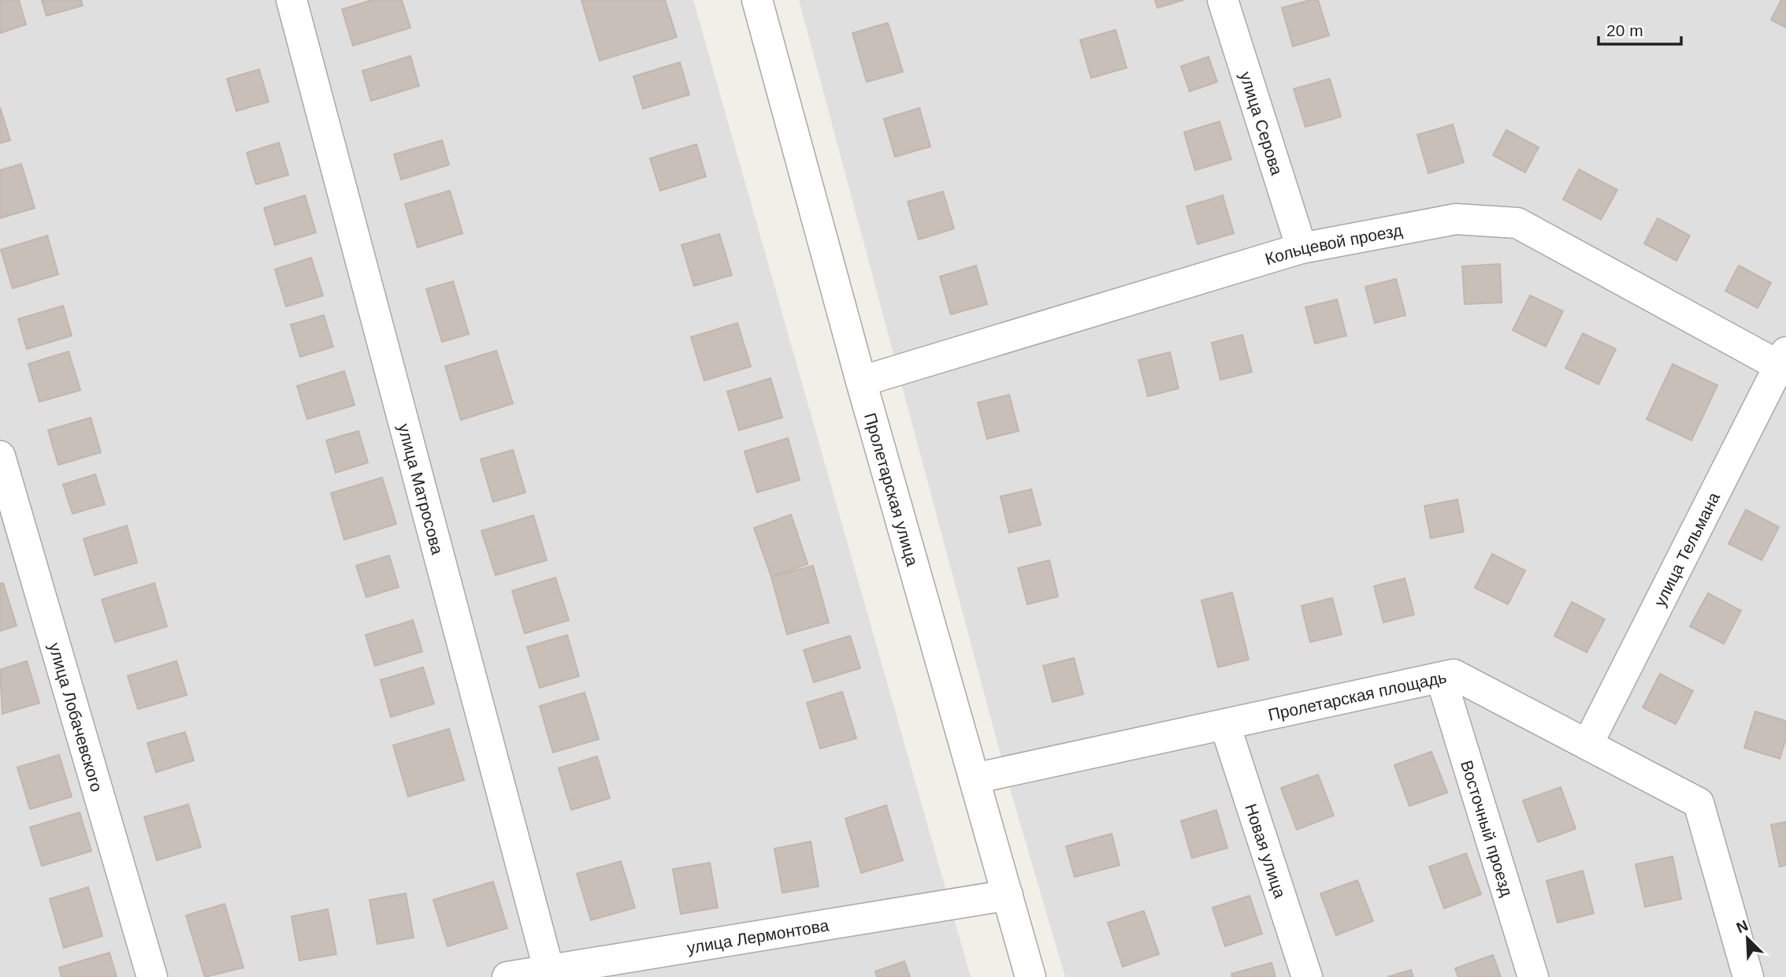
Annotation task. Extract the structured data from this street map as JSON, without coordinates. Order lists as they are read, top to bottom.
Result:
{
  "streets": {
    "street": [
      "улица Серова",
      "Кольцевой проезд",
      "улица Матросова",
      "Пролетарская улица",
      "улица Тельмана",
      "Пролетарская площадь",
      "улица Лобачевского",
      "Восточный проезд",
      "Новая улица",
      "улица Лермонтова"
    ]
  },
  "crossings": [
    ["улица Серова", "Кольцевой проезд"],
    ["Кольцевой проезд", "Пролетарская улица"],
    ["Кольцевой проезд", "улица Тельмана"],
    ["улица Матросова", "улица Лермонтова"],
    ["Пролетарская улица", "Пролетарская площадь"],
    ["Пролетарская улица", "улица Лермонтова"],
    ["улица Тельмана", "Пролетарская площадь"],
    ["Пролетарская площадь", "Восточный проезд"],
    ["Пролетарская площадь", "Новая улица"]
  ],
  "scale_bar": "20 m",
  "north": "top left"
}
